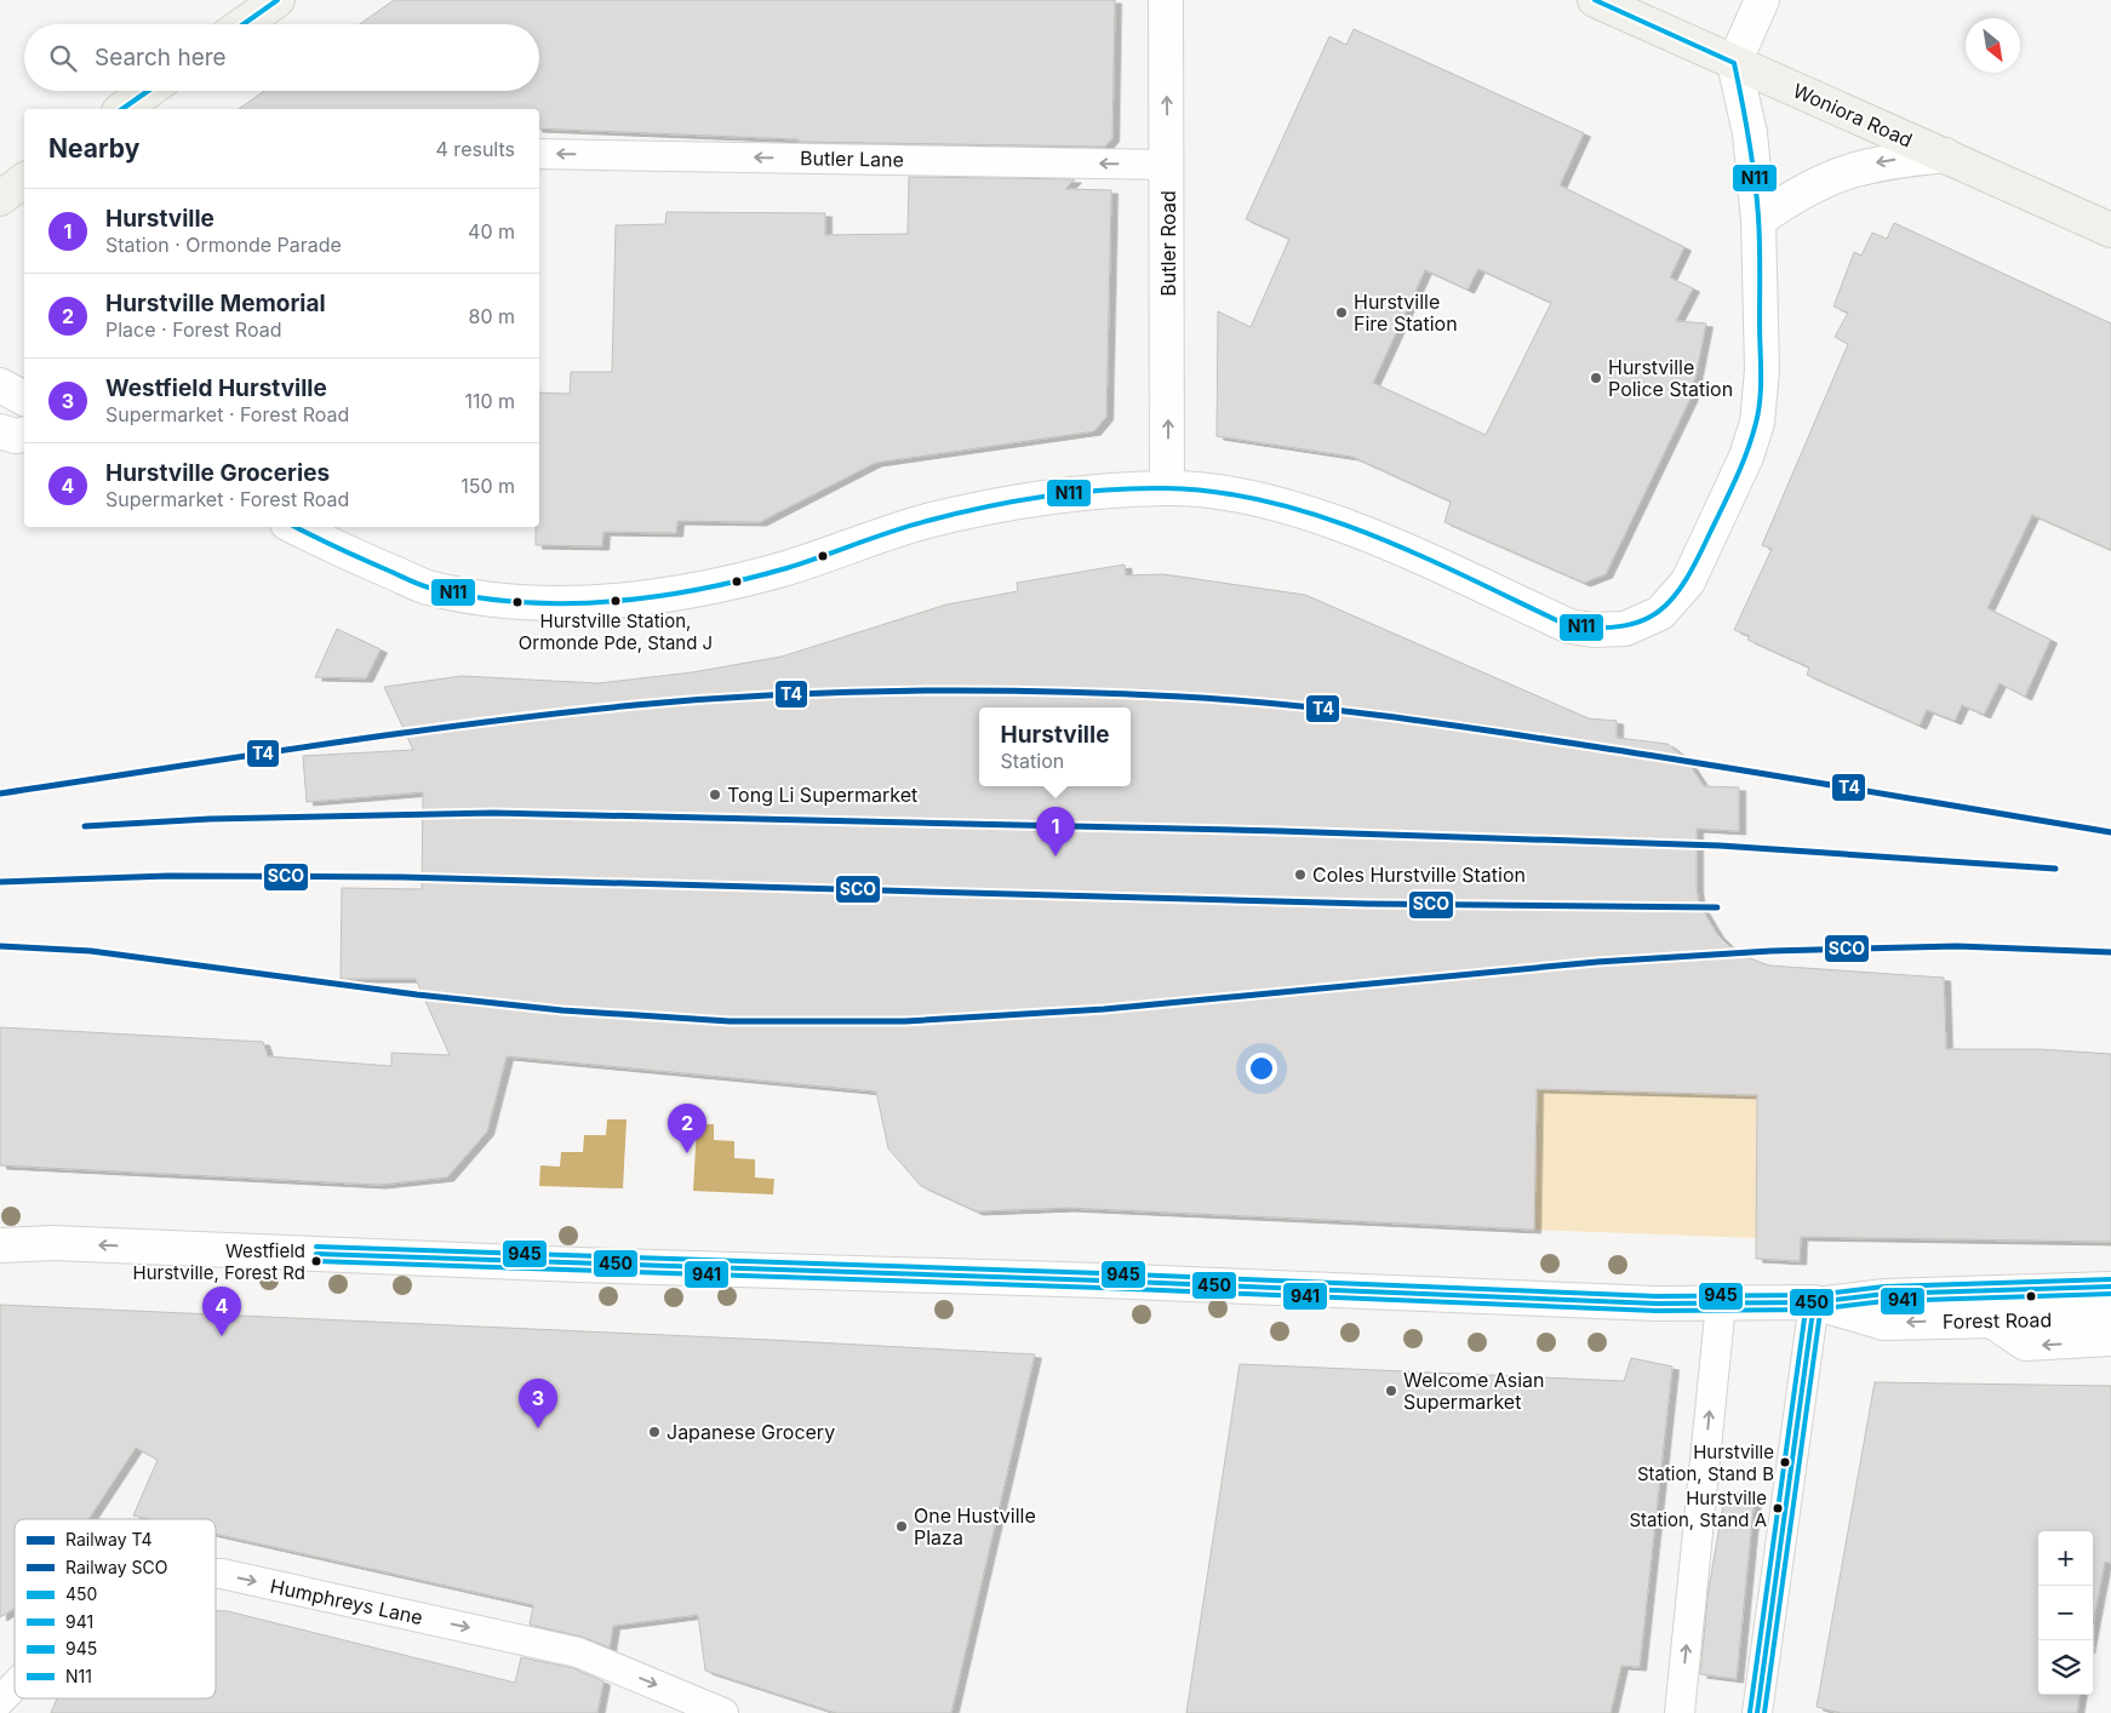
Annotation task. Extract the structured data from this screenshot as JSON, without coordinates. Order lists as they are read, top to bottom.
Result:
{
  "streets": {
    "main road": ["Woniora Road"],
    "street": ["Butler Road", "Forest Road"],
    "lane": ["Butler Lane", "Humphreys Lane"]
  },
  "crossings": [
    ["Butler Lane", "Butler Road"]
  ],
  "one_way": [
    "Butler Lane",
    "Butler Road",
    "Forest Road",
    "Humphreys Lane"
  ],
  "places": [
    "Hurstville Fire Station",
    "Hurstville Police Station",
    "Hurstville Station, Ormonde Pde, Stand J",
    "Tong Li Supermarket",
    "Coles Hurstville Station",
    "Westfield Hurstville, Forest Rd",
    "Welcome Asian Supermarket",
    "Japanese Grocery",
    "Hurstville Station, Stand B",
    "Hurstville Station, Stand A",
    "One Hustville Plaza"
  ],
  "lines": [
    "transit line N11",
    "rail line T4",
    "rail line SCO",
    "transit line 945",
    "transit line 450",
    "transit line 941"
  ],
  "legend": [
    "Railway T4",
    "Railway SCO",
    "450",
    "941",
    "945",
    "N11"
  ],
  "north": "bottom right",
  "page": {
    "search": "Search here",
    "heading": ["Nearby", "4 results"],
    "list": [
      {
        "mark": "1",
        "name": "Hurstville",
        "note": "Station · Ormonde Parade",
        "value": "40 m"
      },
      {
        "mark": "2",
        "name": "Hurstville Memorial",
        "note": "Place · Forest Road",
        "value": "80 m"
      },
      {
        "mark": "3",
        "name": "Westfield Hurstville",
        "note": "Supermarket · Forest Road",
        "value": "110 m"
      },
      {
        "mark": "4",
        "name": "Hurstville Groceries",
        "note": "Supermarket · Forest Road",
        "value": "150 m"
      }
    ],
    "popup": ["Hurstville", "Station"],
    "pins": [
      "1",
      "2",
      "4",
      "3"
    ],
    "map_buttons": ["+", "−"]
  }
}
